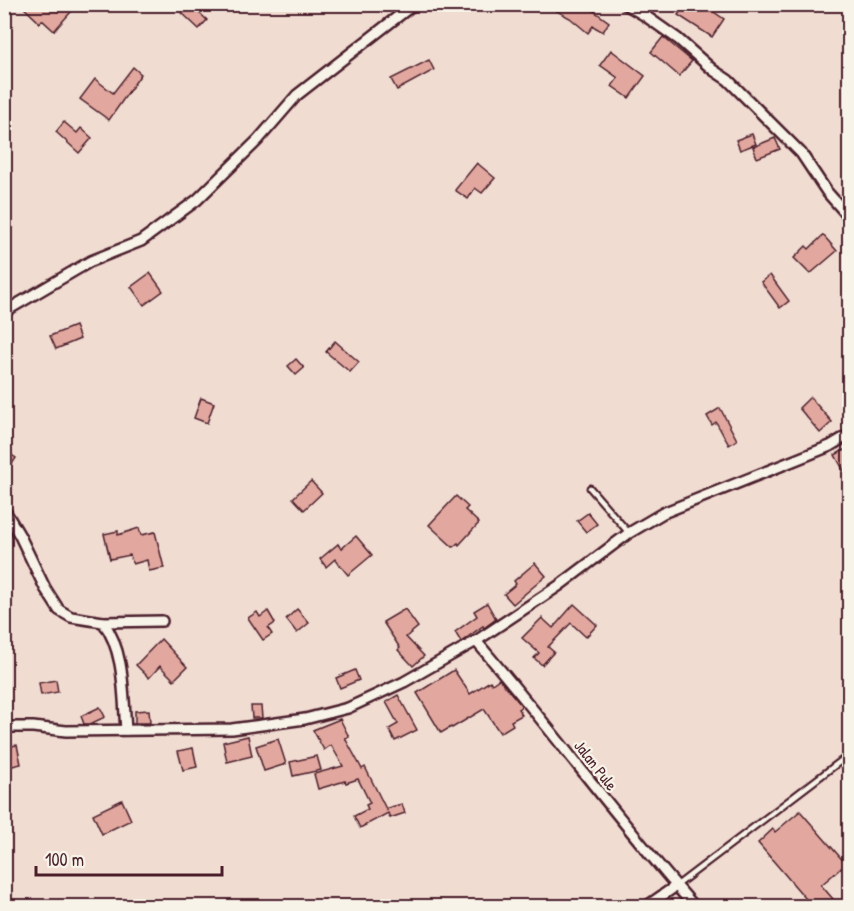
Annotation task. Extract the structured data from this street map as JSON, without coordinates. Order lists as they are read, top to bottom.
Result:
{
  "streets": {
    "street": ["Jalan Pule"]
  },
  "scale_bar": "100 m"
}
